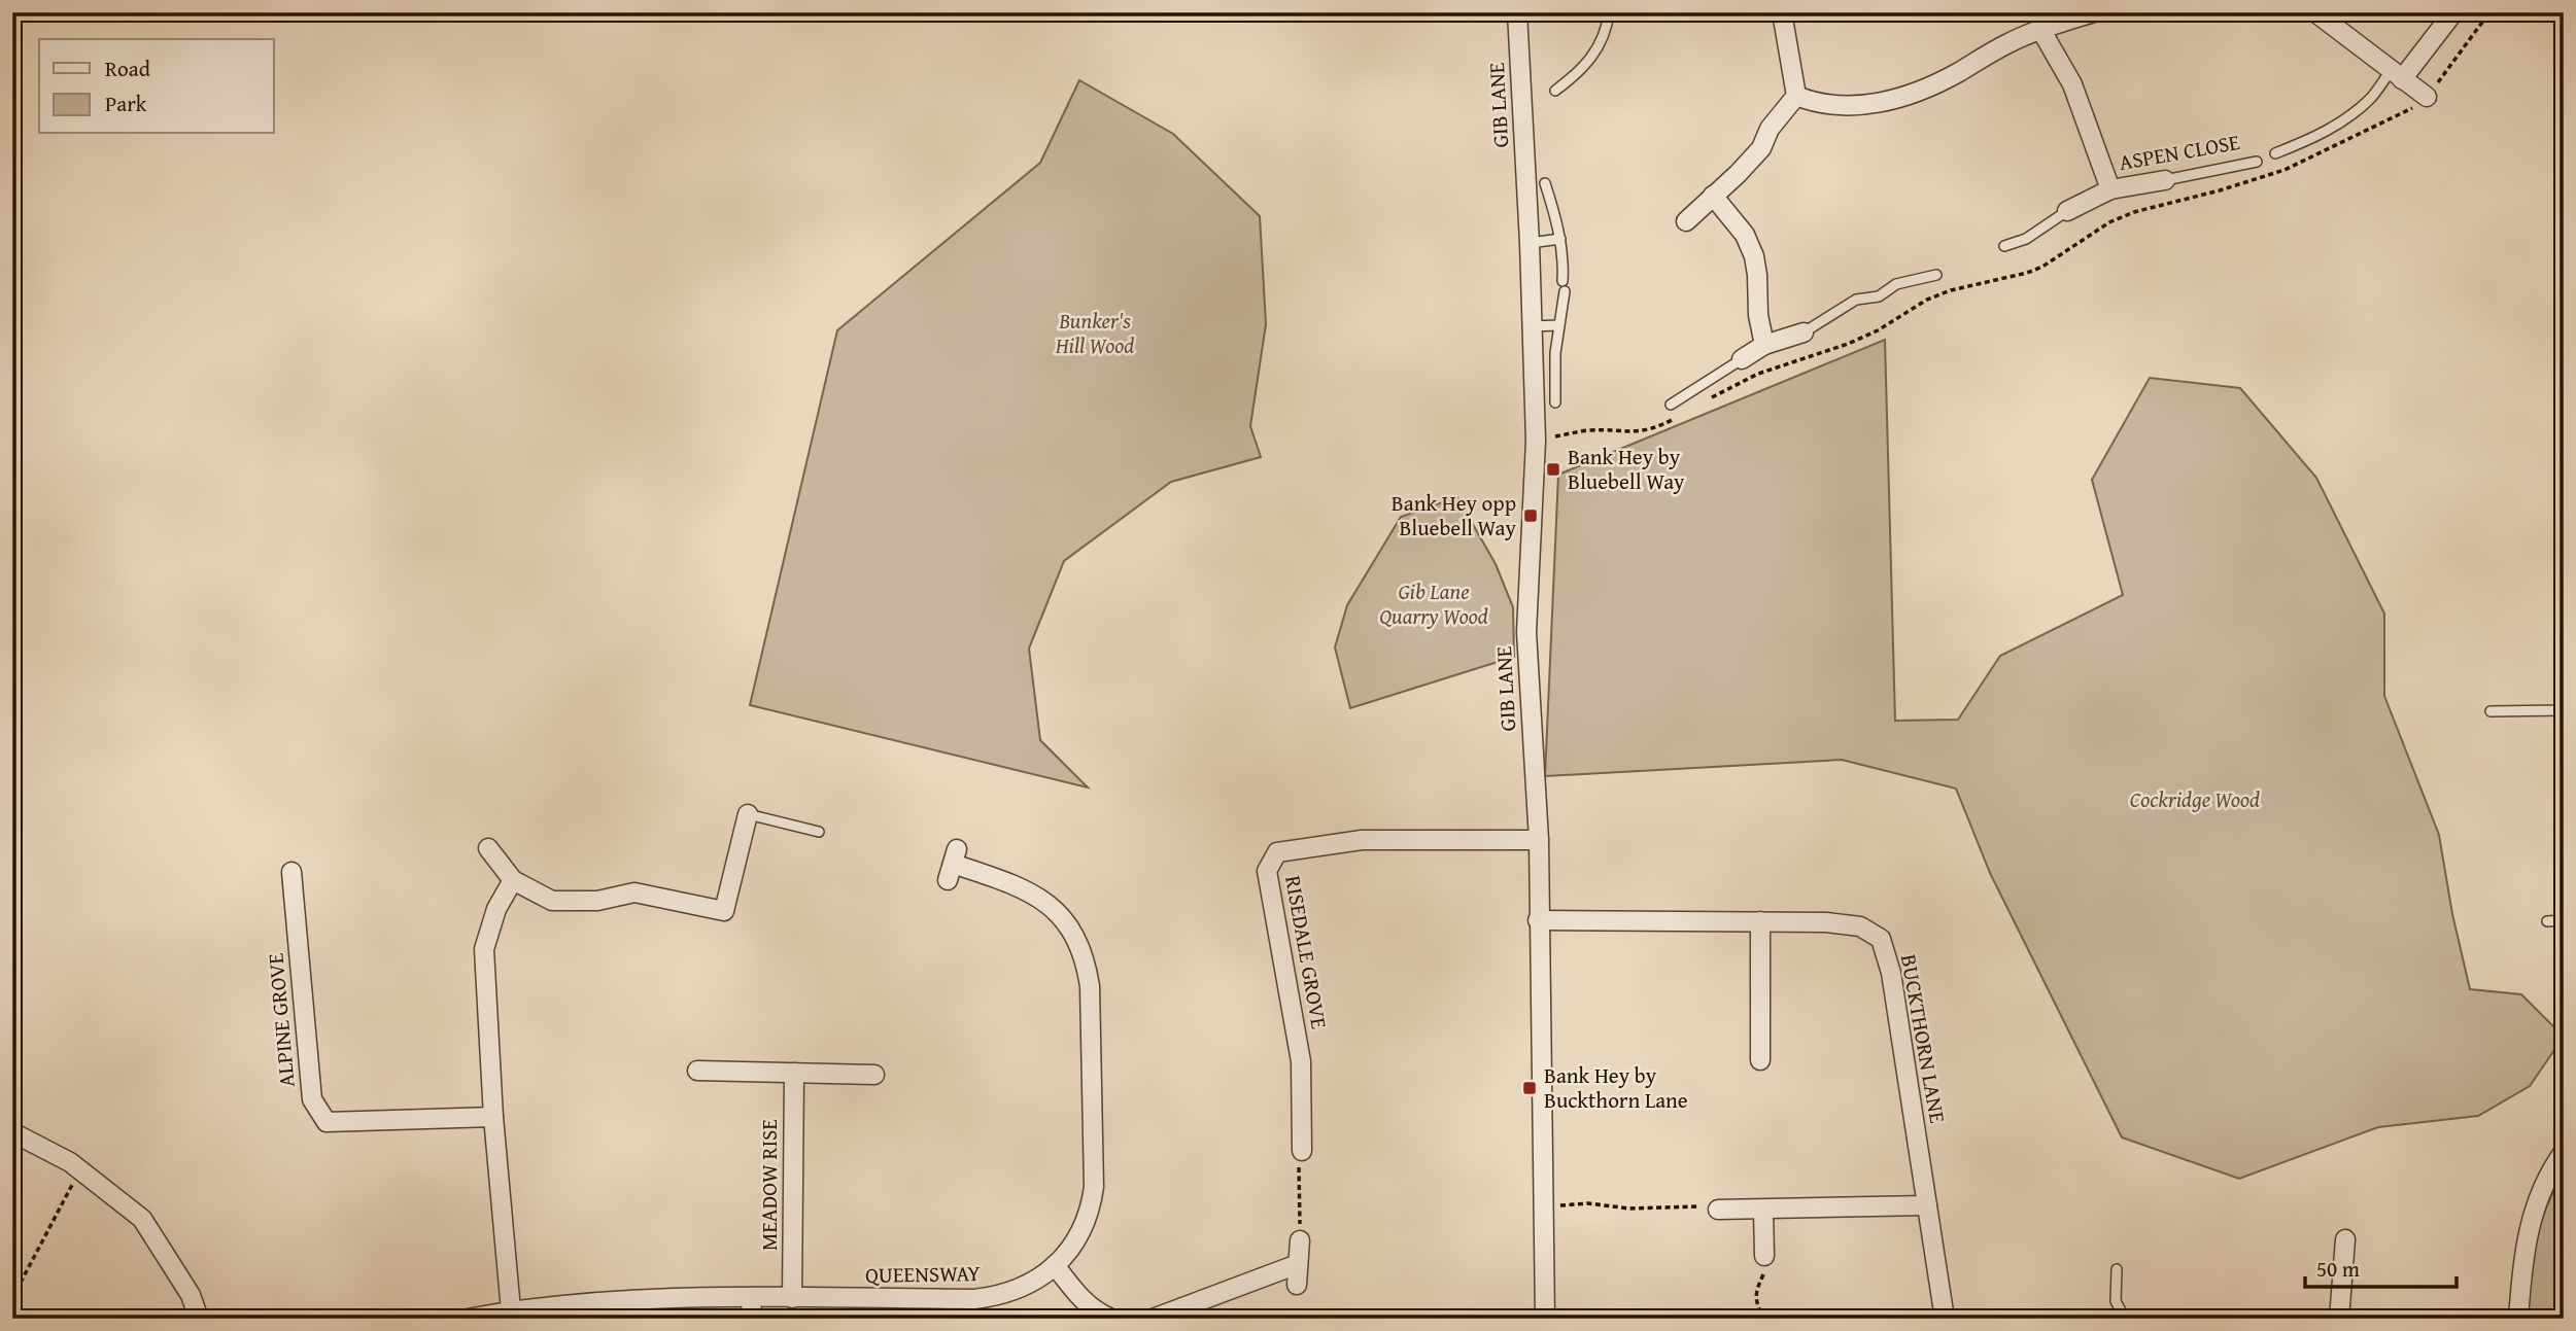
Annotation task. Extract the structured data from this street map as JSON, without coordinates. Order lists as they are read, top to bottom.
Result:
{
  "streets": {
    "street": [
      "GIB LANE",
      "ASPEN CLOSE",
      "RISEDALE GROVE",
      "ALPINE GROVE",
      "BUCKTHORN LANE",
      "MEADOW RISE",
      "QUEENSWAY"
    ]
  },
  "crossings": [
    ["GIB LANE", "RISEDALE GROVE"],
    ["GIB LANE", "BUCKTHORN LANE"],
    ["MEADOW RISE", "QUEENSWAY"]
  ],
  "parks": ["Bunker's Hill Wood", "Gib Lane Quarry Wood", "Cockridge Wood"],
  "places": {
    "transit": ["Bank Hey by Bluebell Way", "Bank Hey opp Bluebell Way", "Bank Hey by Buckthorn Lane"]
  },
  "legend": ["Road", "Park"],
  "scale_bar": "50 m"
}
